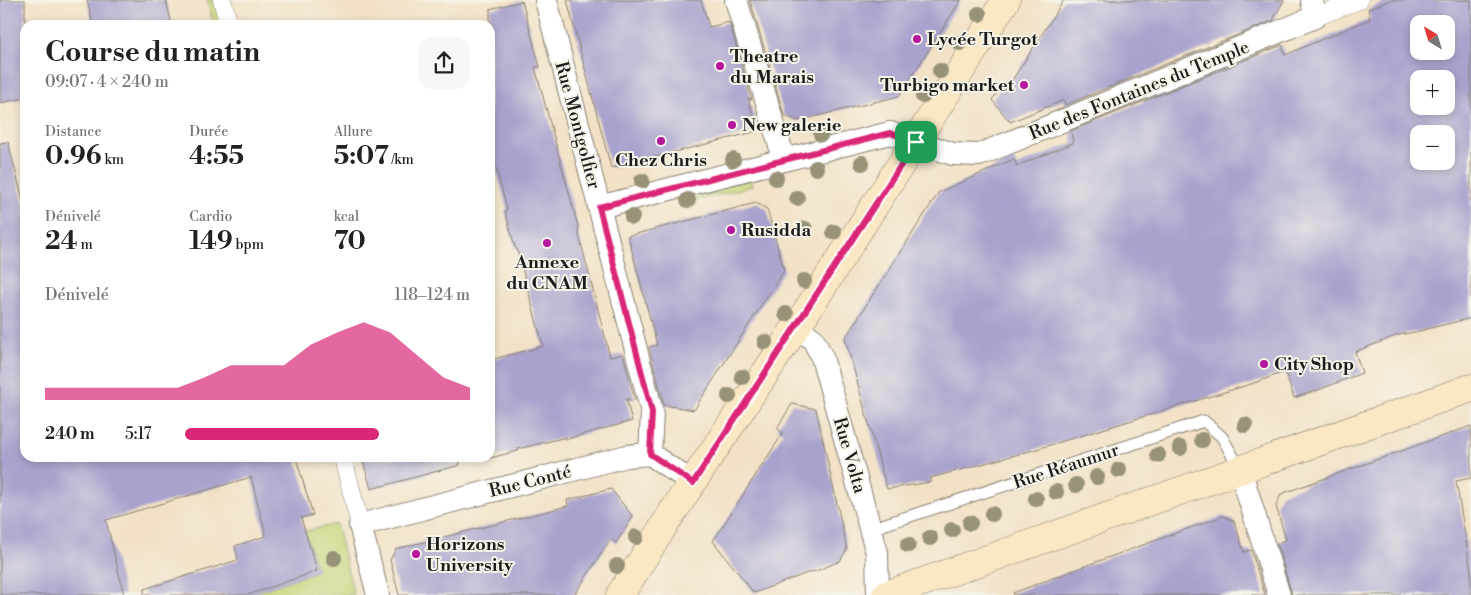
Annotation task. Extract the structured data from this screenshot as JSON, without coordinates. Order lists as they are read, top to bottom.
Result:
{
  "streets": {
    "street": [
      "Rue des Fontaines du Temple",
      "Rue Montgolfier",
      "Rue Volta",
      "Rue Conté"
    ],
    "lane": ["Rue Réaumur"]
  },
  "crossings": [
    ["Rue des Fontaines du Temple", "Rue Montgolfier"],
    ["Rue Montgolfier", "Rue Conté"],
    ["Rue Volta", "Rue Réaumur"]
  ],
  "places": [
    "Lycée Turgot",
    "Theatre du Marais",
    "Turbigo market",
    "New galerie",
    "Chez Chris",
    "Rusidda",
    "Annexe du CNAM",
    "City Shop",
    "Horizons University"
  ],
  "north": "top left",
  "page": {
    "map_buttons": ["+", "−"],
    "heading": ["Course du matin", "09:07 · 4 × 240 m"],
    "stats": [
      ["Distance", "0.96 km"],
      ["Durée", "4:55"],
      ["Allure", "5:07 /km"],
      ["Dénivelé", "24 m"],
      ["Cardio", "149 bpm"],
      ["kcal", "70"]
    ],
    "chart": ["Dénivelé", "118–124 m"],
    "list": [
      {
        "name": "240 m",
        "note": "5:17"
      }
    ]
  }
}
